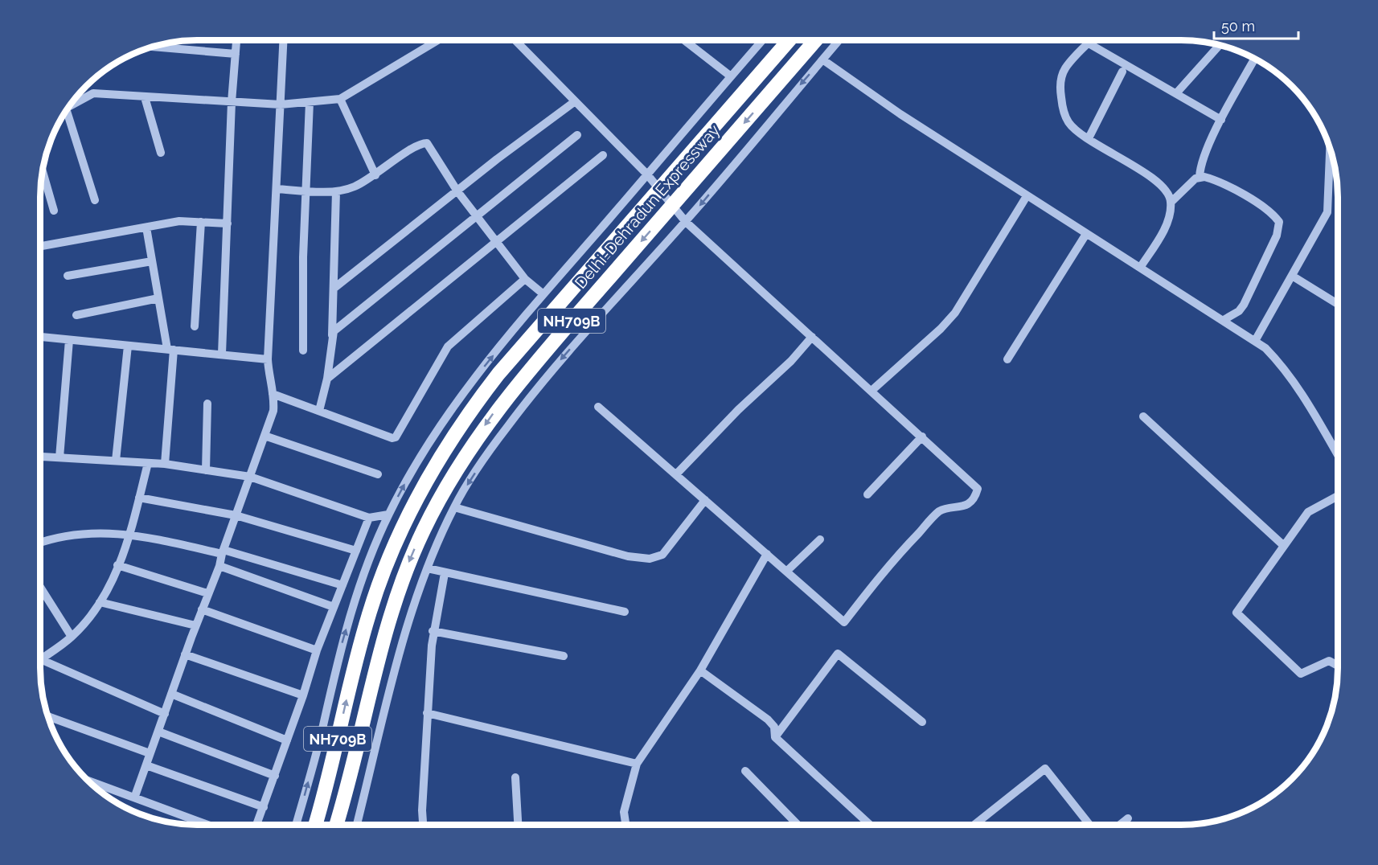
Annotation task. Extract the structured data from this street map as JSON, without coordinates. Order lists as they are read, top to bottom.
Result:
{
  "streets": {
    "highway": ["Delhi-Dehradun Expressway", "NH709B"]
  },
  "scale_bar": "50 m"
}
